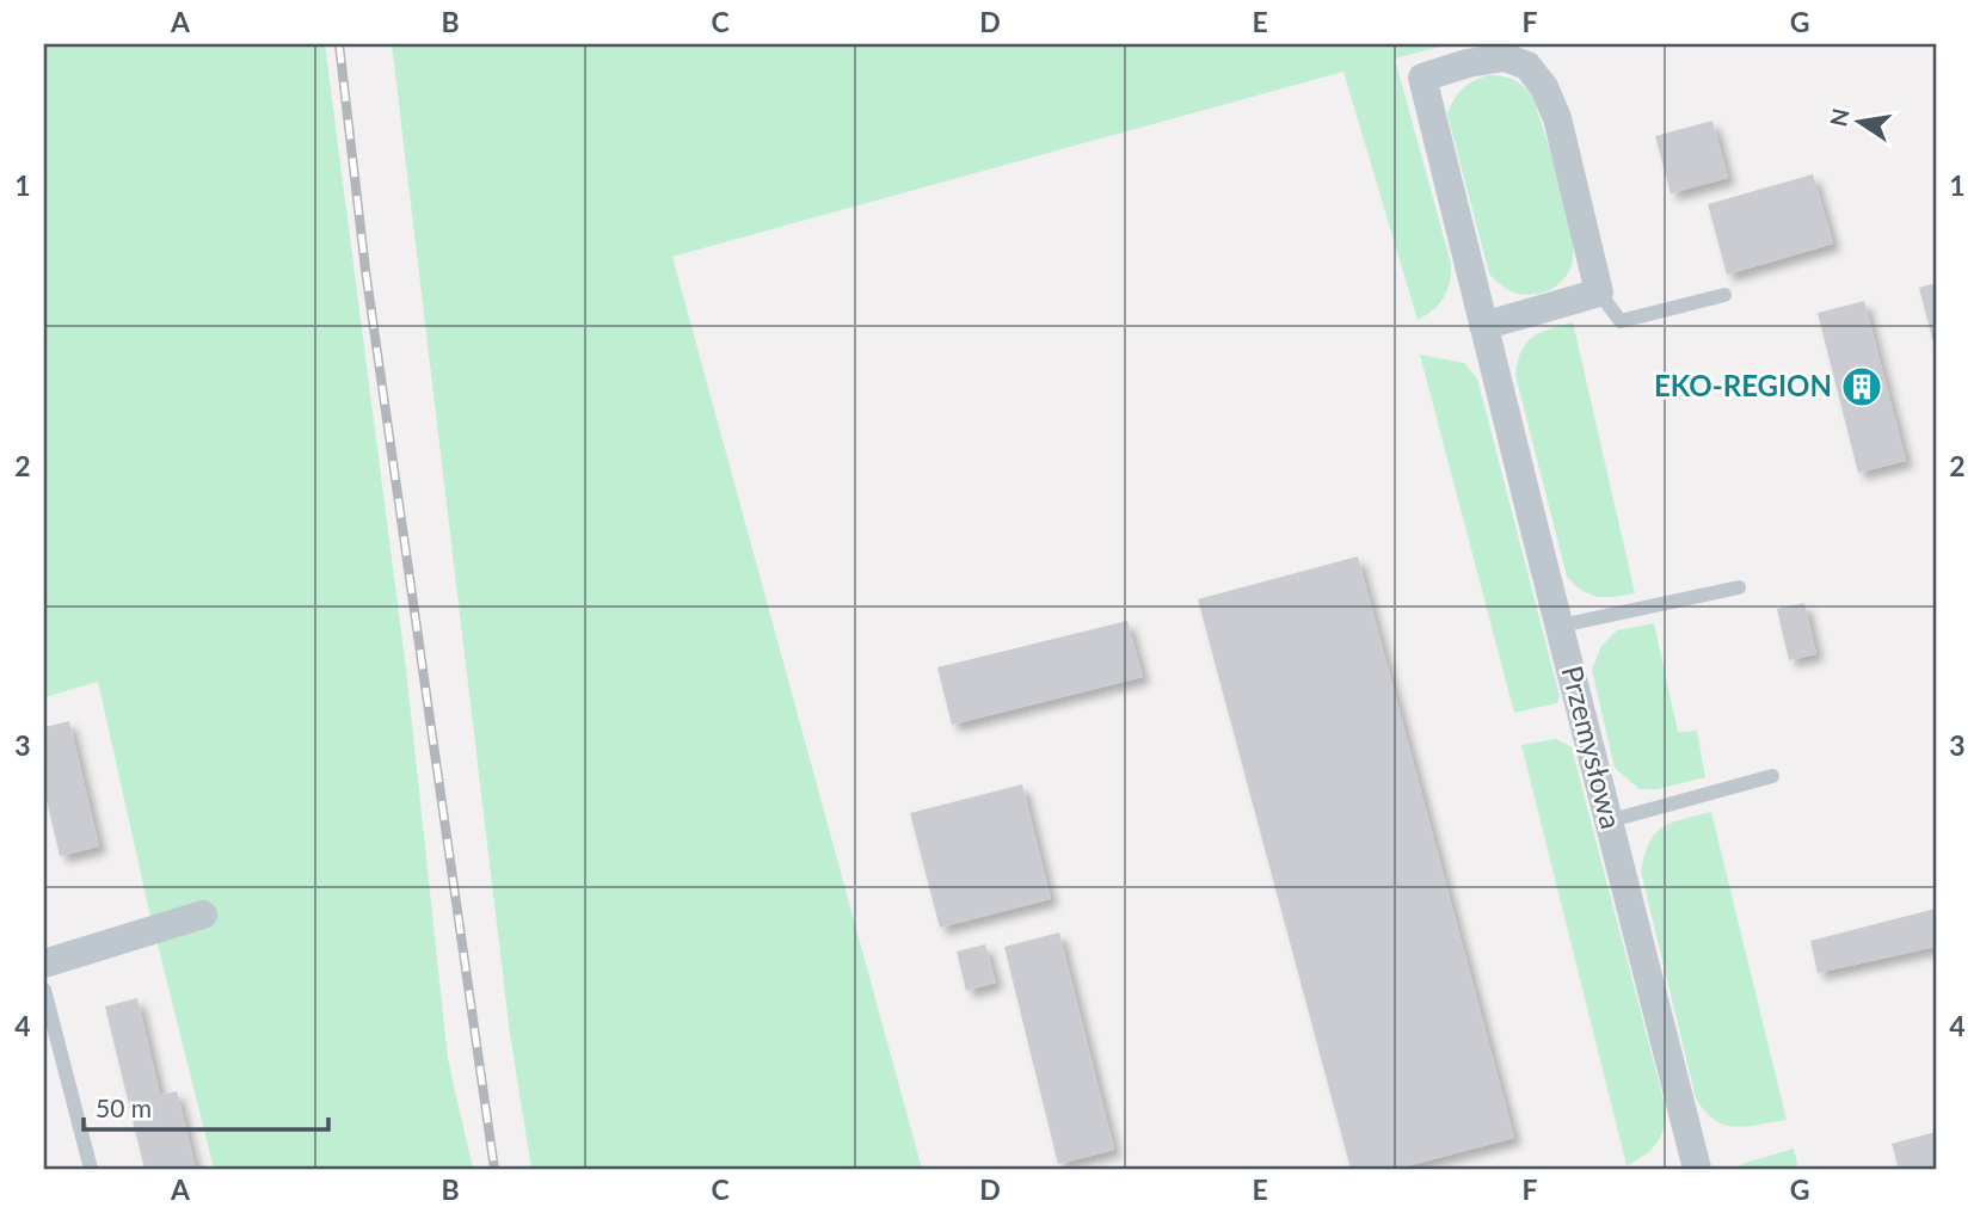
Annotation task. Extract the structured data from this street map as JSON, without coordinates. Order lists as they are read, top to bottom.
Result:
{
  "streets": {
    "street": ["Przemysłowa"]
  },
  "places": {
    "building": ["EKO-REGION"]
  },
  "scale_bar": "50 m",
  "north": "left",
  "grid": {
    "columns": [
      "A",
      "B",
      "C",
      "D",
      "E",
      "F",
      "G"
    ],
    "rows": [
      "1",
      "2",
      "3",
      "4"
    ]
  }
}
